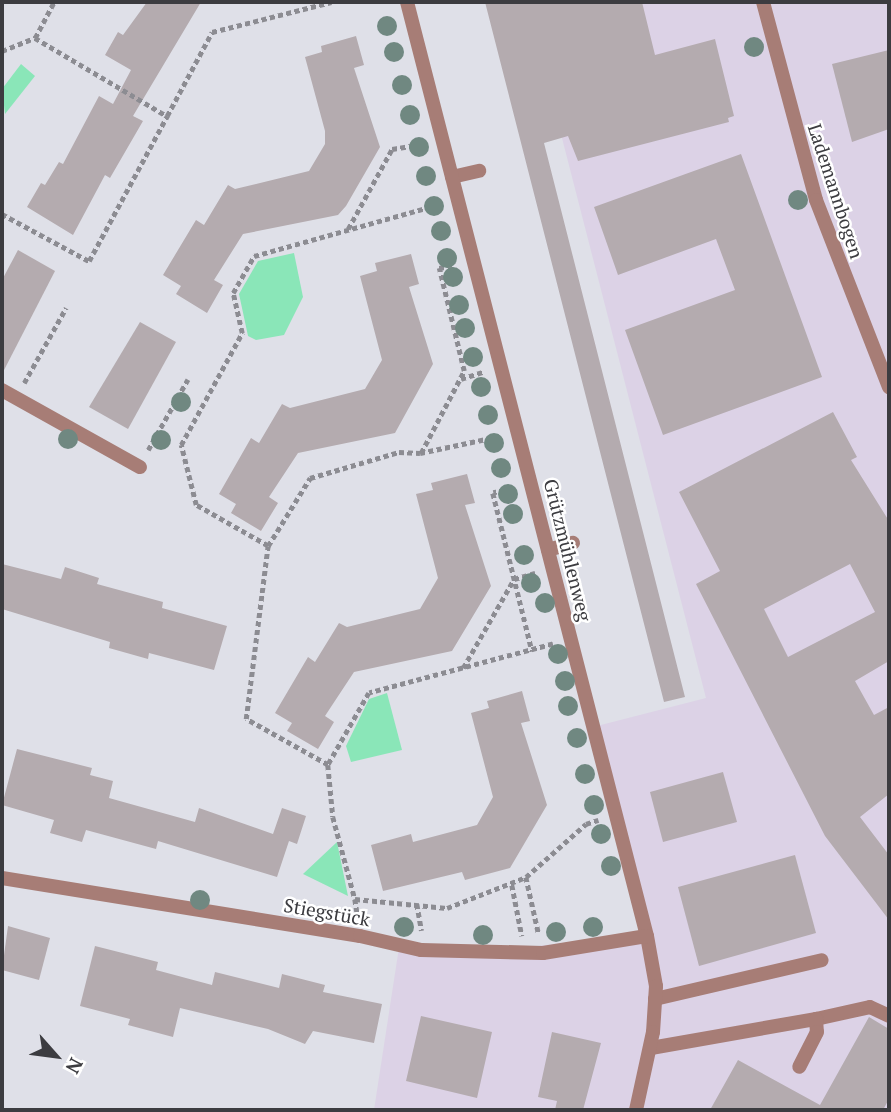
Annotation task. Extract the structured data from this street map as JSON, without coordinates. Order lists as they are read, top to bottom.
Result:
{
  "streets": {
    "street": ["Lademannbogen", "Grützmühlenweg", "Stiegstück"]
  },
  "crossings": [
    ["Grützmühlenweg", "Stiegstück"]
  ],
  "north": "bottom right"
}
